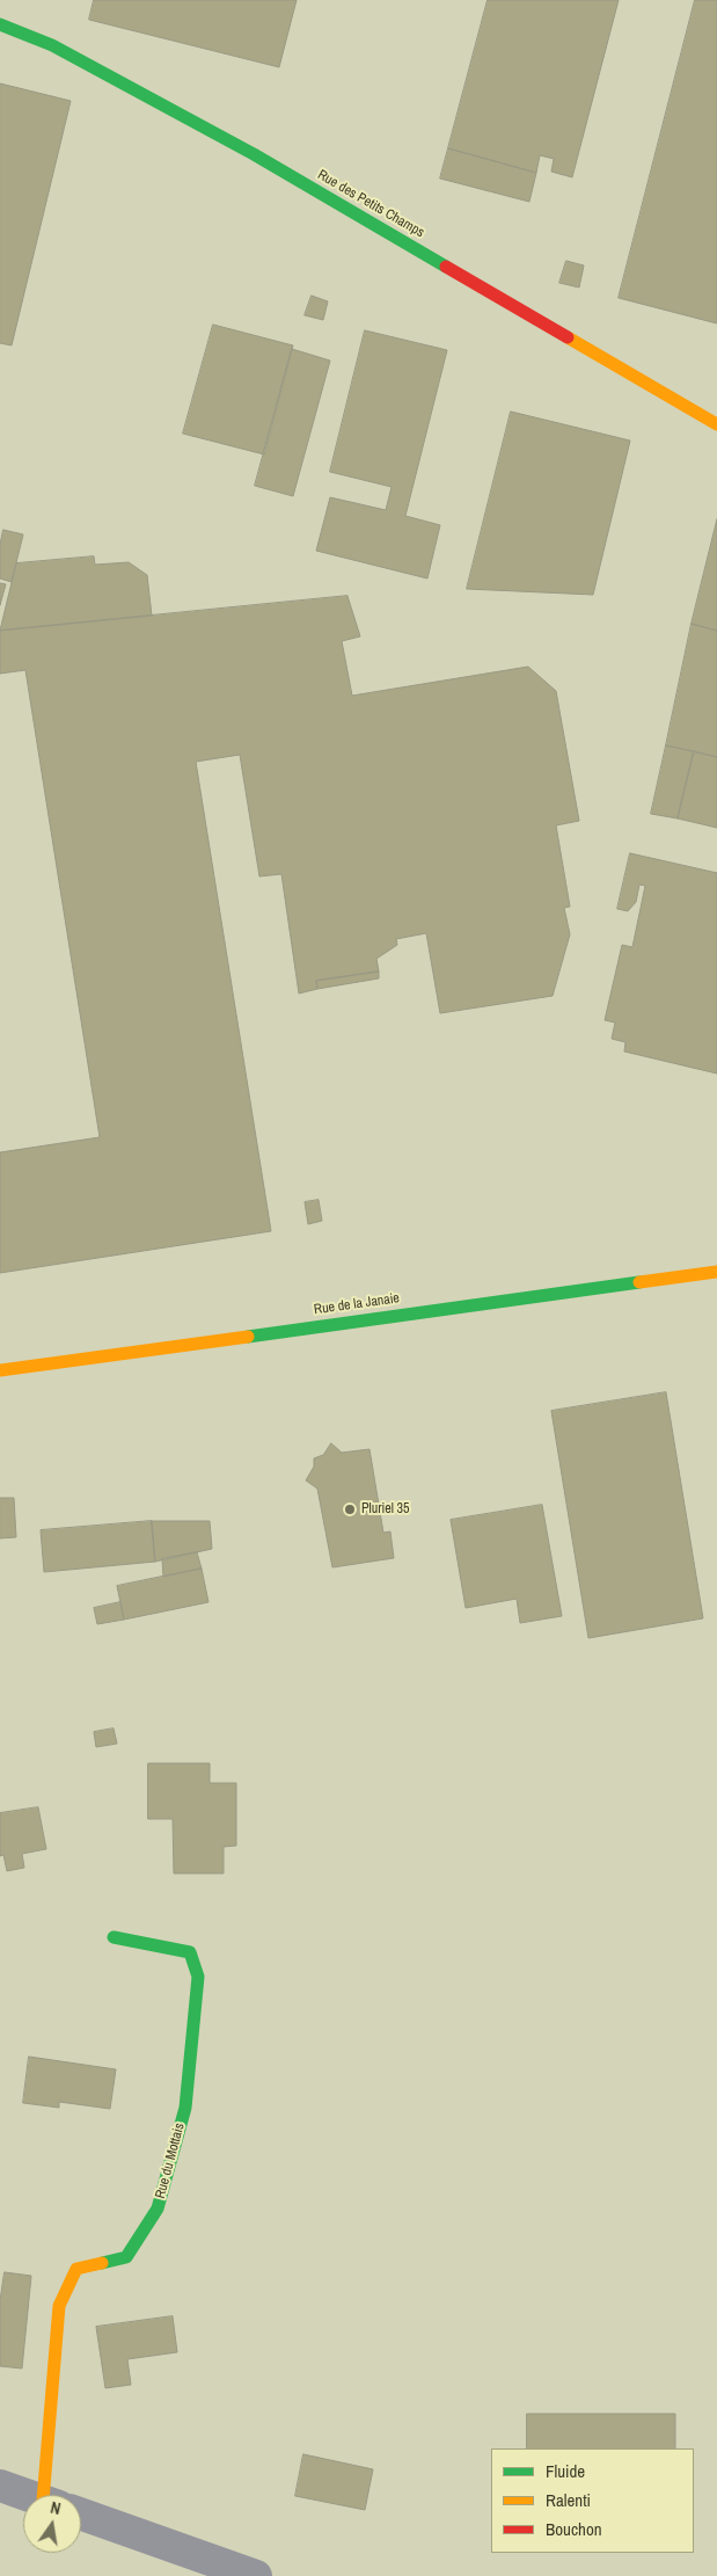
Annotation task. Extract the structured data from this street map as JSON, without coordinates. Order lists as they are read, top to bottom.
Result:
{
  "streets": {
    "street": ["Rue des Petits Champs", "Rue de la Janaie", "Rue du Mottais"]
  },
  "places": ["Pluriel 35"],
  "legend": ["Fluide", "Ralenti", "Bouchon"],
  "north": "top"
}
